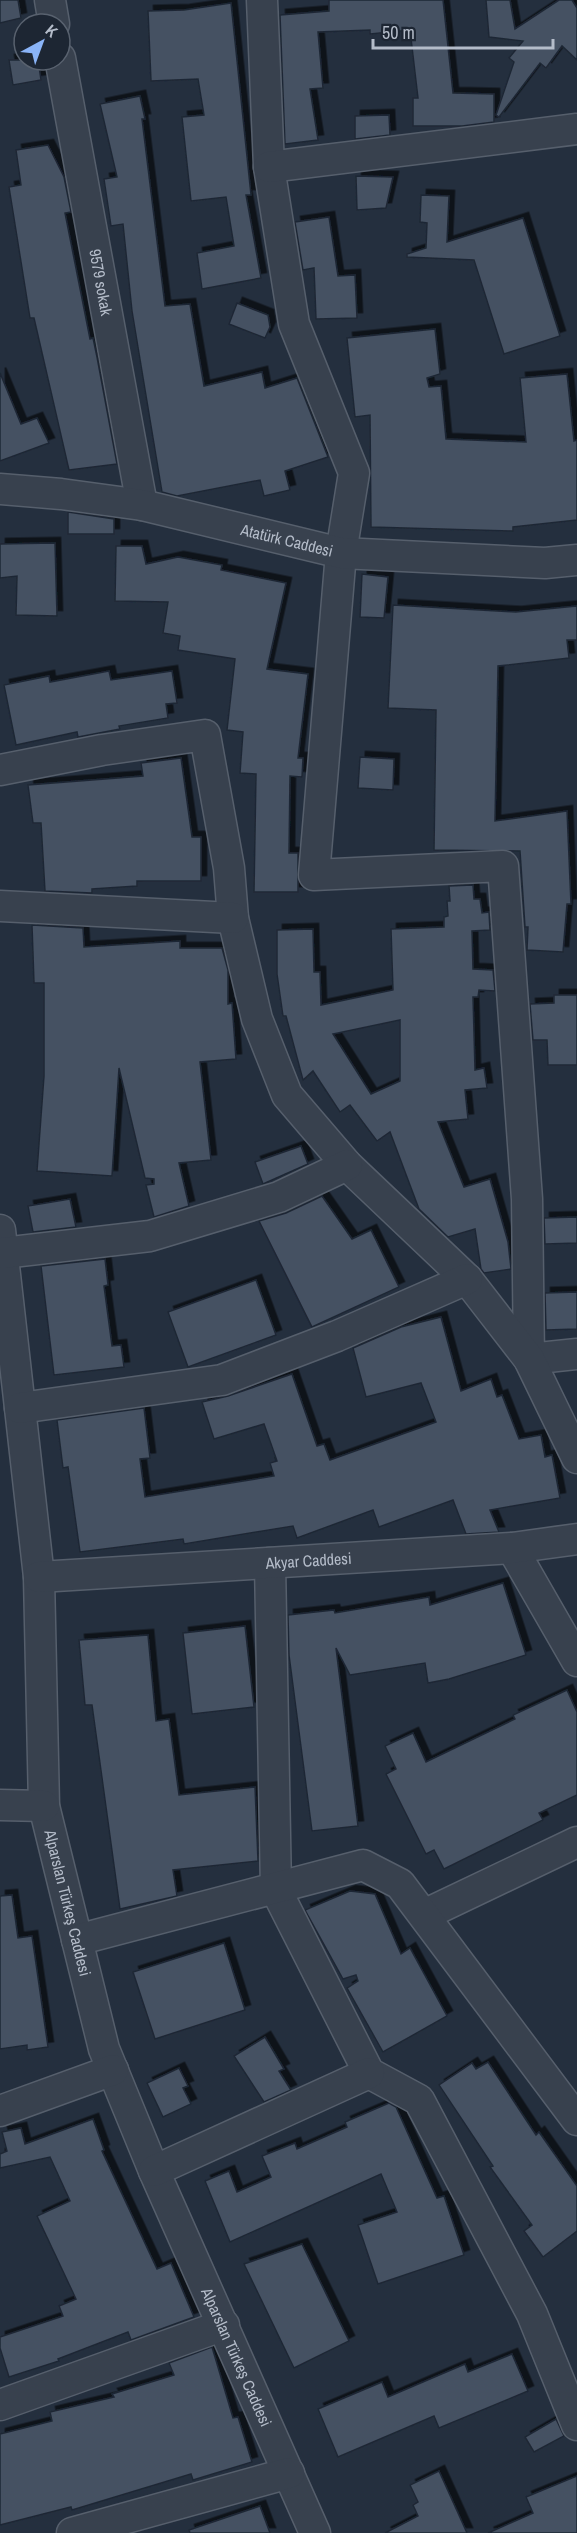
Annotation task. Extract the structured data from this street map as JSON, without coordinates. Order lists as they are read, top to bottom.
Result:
{
  "streets": {
    "street": [
      "9579 sokak",
      "Atatürk Caddesi",
      "Akyar Caddesi",
      "Alparslan Türkeş Caddesi"
    ]
  },
  "crossings": [
    ["9579 sokak", "Atatürk Caddesi"],
    ["Akyar Caddesi", "Alparslan Türkeş Caddesi"]
  ],
  "scale_bar": "50 m",
  "north": "top right"
}
